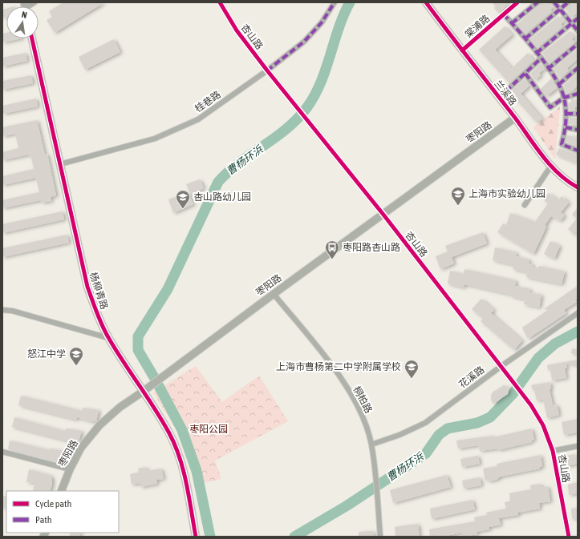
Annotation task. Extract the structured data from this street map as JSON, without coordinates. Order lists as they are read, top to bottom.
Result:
{
  "streets": {
    "street": [
      "棠浦路",
      "杏山路",
      "兰溪路",
      "桂巷路",
      "枣阳路",
      "杨柳青路",
      "花溪路",
      "桐柏路"
    ]
  },
  "crossings": [
    ["棠浦路", "兰溪路"],
    ["杏山路", "桂巷路"],
    ["杏山路", "枣阳路"],
    ["杏山路", "花溪路"],
    ["兰溪路", "枣阳路"],
    ["桂巷路", "杨柳青路"],
    ["枣阳路", "杨柳青路"],
    ["枣阳路", "桐柏路"],
    ["花溪路", "桐柏路"]
  ],
  "water": ["曹杨环浜"],
  "parks": ["枣阳公园"],
  "places": {
    "school or university": [
      "上海市实验幼儿园",
      "杏山路幼儿园",
      "怒江中学",
      "上海市曹杨第二中学附属学校"
    ],
    "bus stop": ["枣阳路杏山路"]
  },
  "legend": ["Cycle path", "Path"],
  "north": "top"
}
